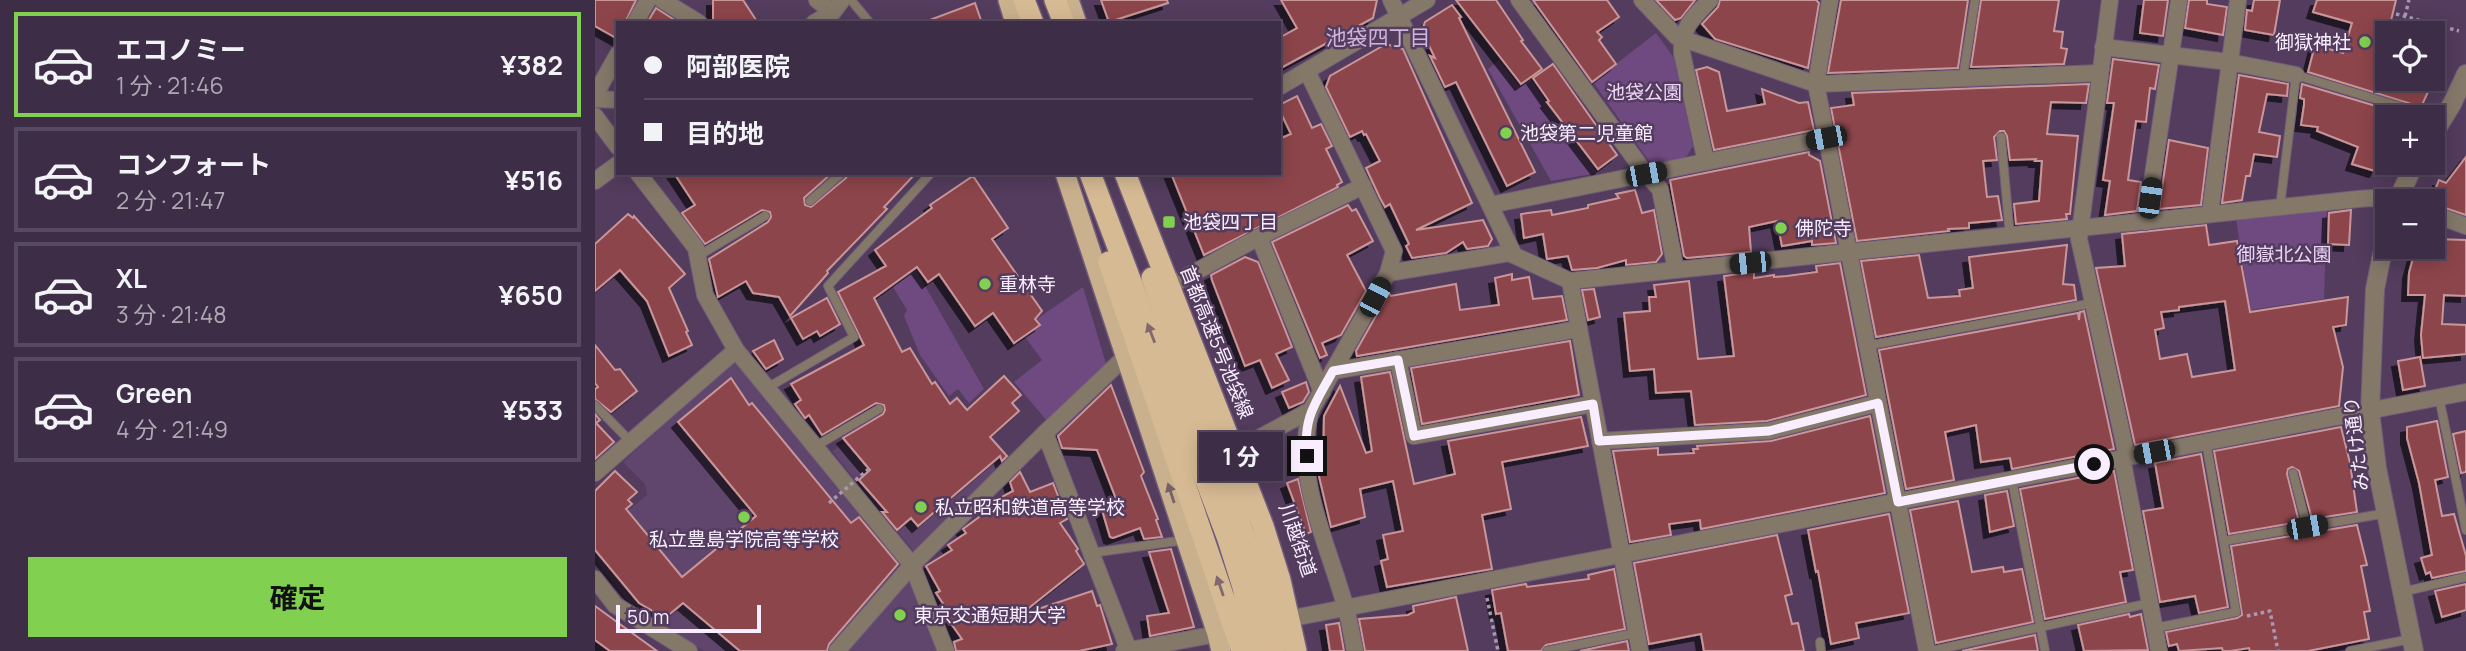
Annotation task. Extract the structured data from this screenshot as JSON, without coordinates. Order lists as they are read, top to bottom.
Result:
{
  "streets": {
    "highway": ["首都高速5号池袋線", "川越街道"],
    "street": ["みたけ通り"]
  },
  "districts": ["池袋四丁目"],
  "parks": ["池袋公園", "御嶽北公園"],
  "places": {
    "other": [
      "御獄神社",
      "池袋第二児童館",
      "佛陀寺",
      "重林寺",
      "私立昭和鉄道高等学校",
      "私立豊島学院高等学校",
      "東京交通短期大学"
    ],
    "transit": ["池袋四丁目"]
  },
  "scale_bar": "50 m",
  "page": {
    "list": [
      {
        "name": "エコノミー",
        "note": "1 分 · 21:46",
        "value": "¥382"
      },
      {
        "name": "コンフォート",
        "note": "2 分 · 21:47",
        "value": "¥516"
      },
      {
        "name": "XL",
        "note": "3 分 · 21:48",
        "value": "¥650"
      },
      {
        "name": "Green",
        "note": "4 分 · 21:49",
        "value": "¥533"
      }
    ],
    "map_buttons": ["+", "−"],
    "banner": ["阿部医院", "目的地"],
    "bubble": "1 分",
    "buttons": "確定",
    "scale": "50 m"
  }
}
